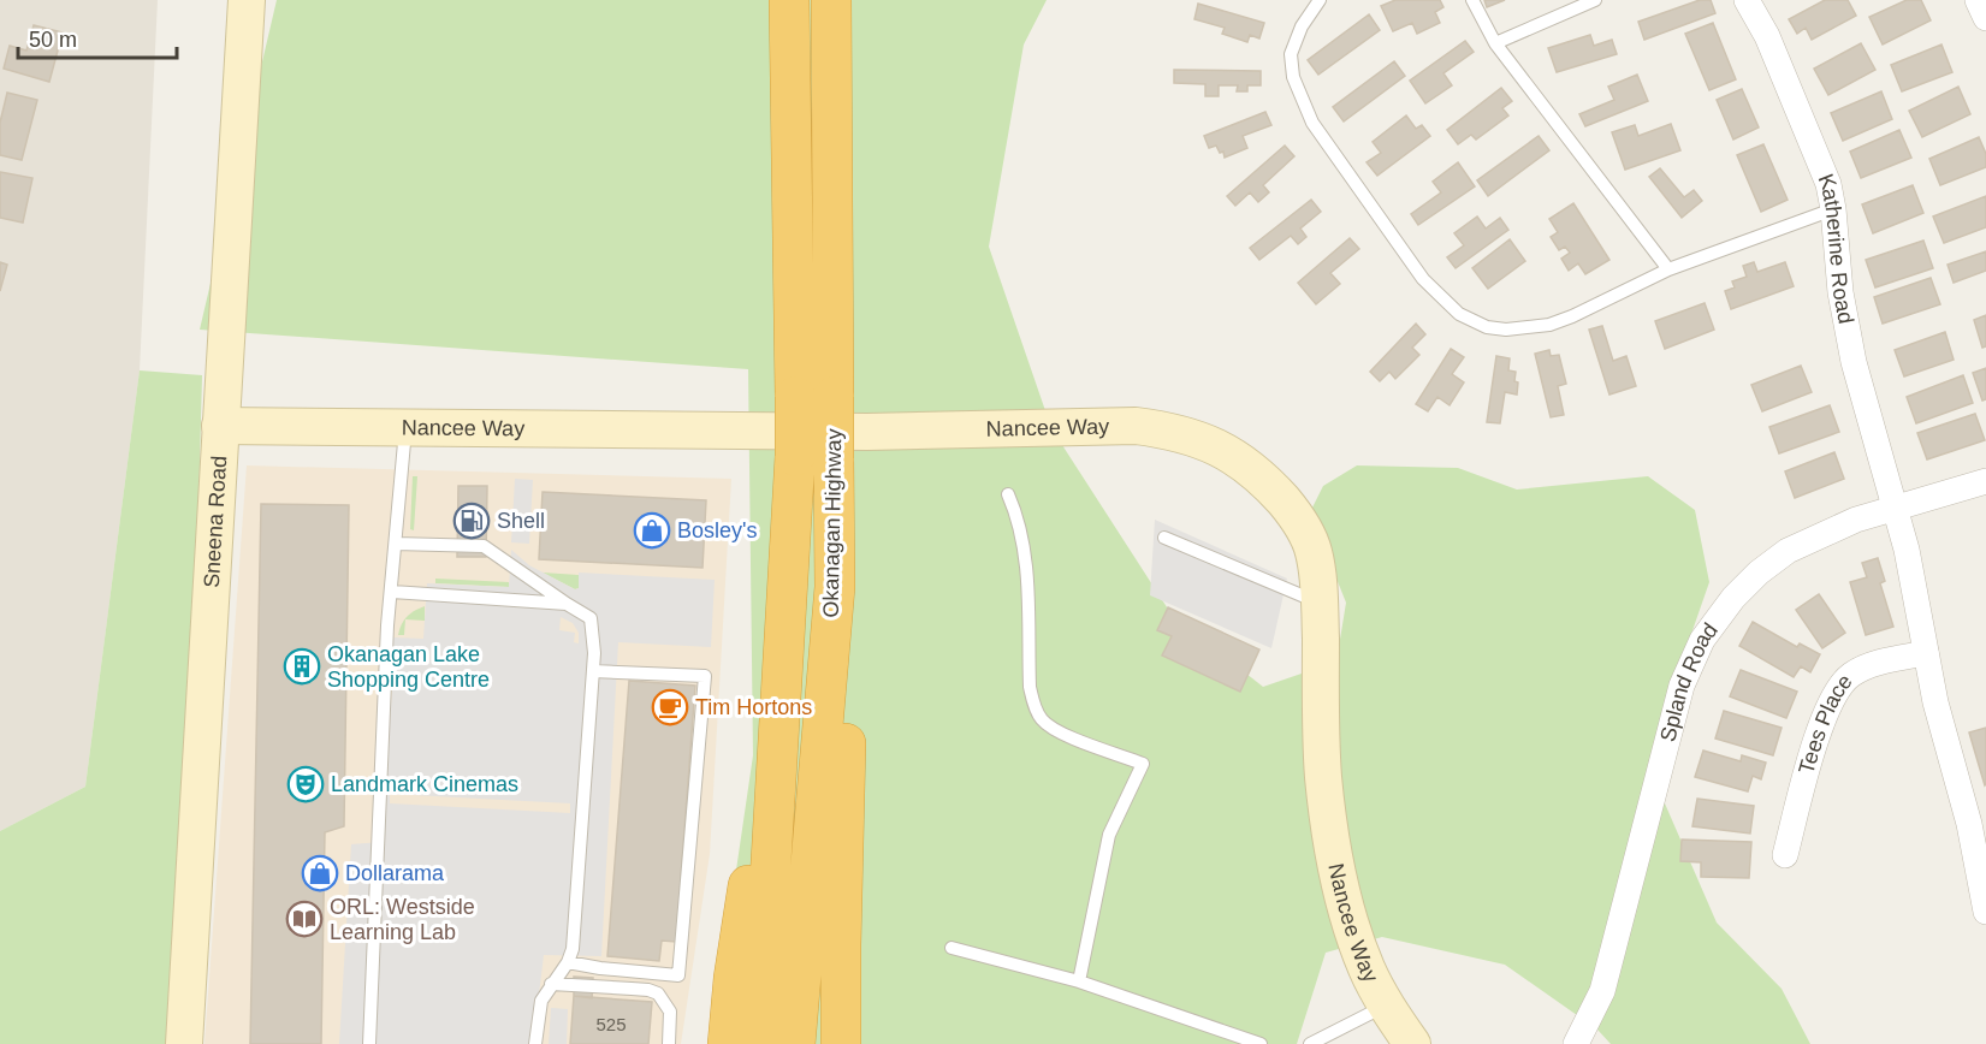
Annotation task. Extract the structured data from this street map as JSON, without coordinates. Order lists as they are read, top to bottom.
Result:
{
  "streets": {
    "highway": ["Okanagan Highway"],
    "street": [
      "Katherine Road",
      "Nancee Way",
      "Sneena Road",
      "Spland Road",
      "Tees Place"
    ]
  },
  "crossings": [
    ["Katherine Road", "Spland Road"],
    ["Katherine Road", "Tees Place"],
    ["Nancee Way", "Sneena Road"]
  ],
  "places": {
    "fuel station": ["Shell"],
    "shop": ["Bosley's", "Dollarama"],
    "building": ["Okanagan Lake Shopping Centre"],
    "cafe": ["Tim Hortons"],
    "theatre": ["Landmark Cinemas"],
    "library": ["ORL: Westside Learning Lab"]
  },
  "house_numbers": ["525"],
  "scale_bar": "50 m"
}
